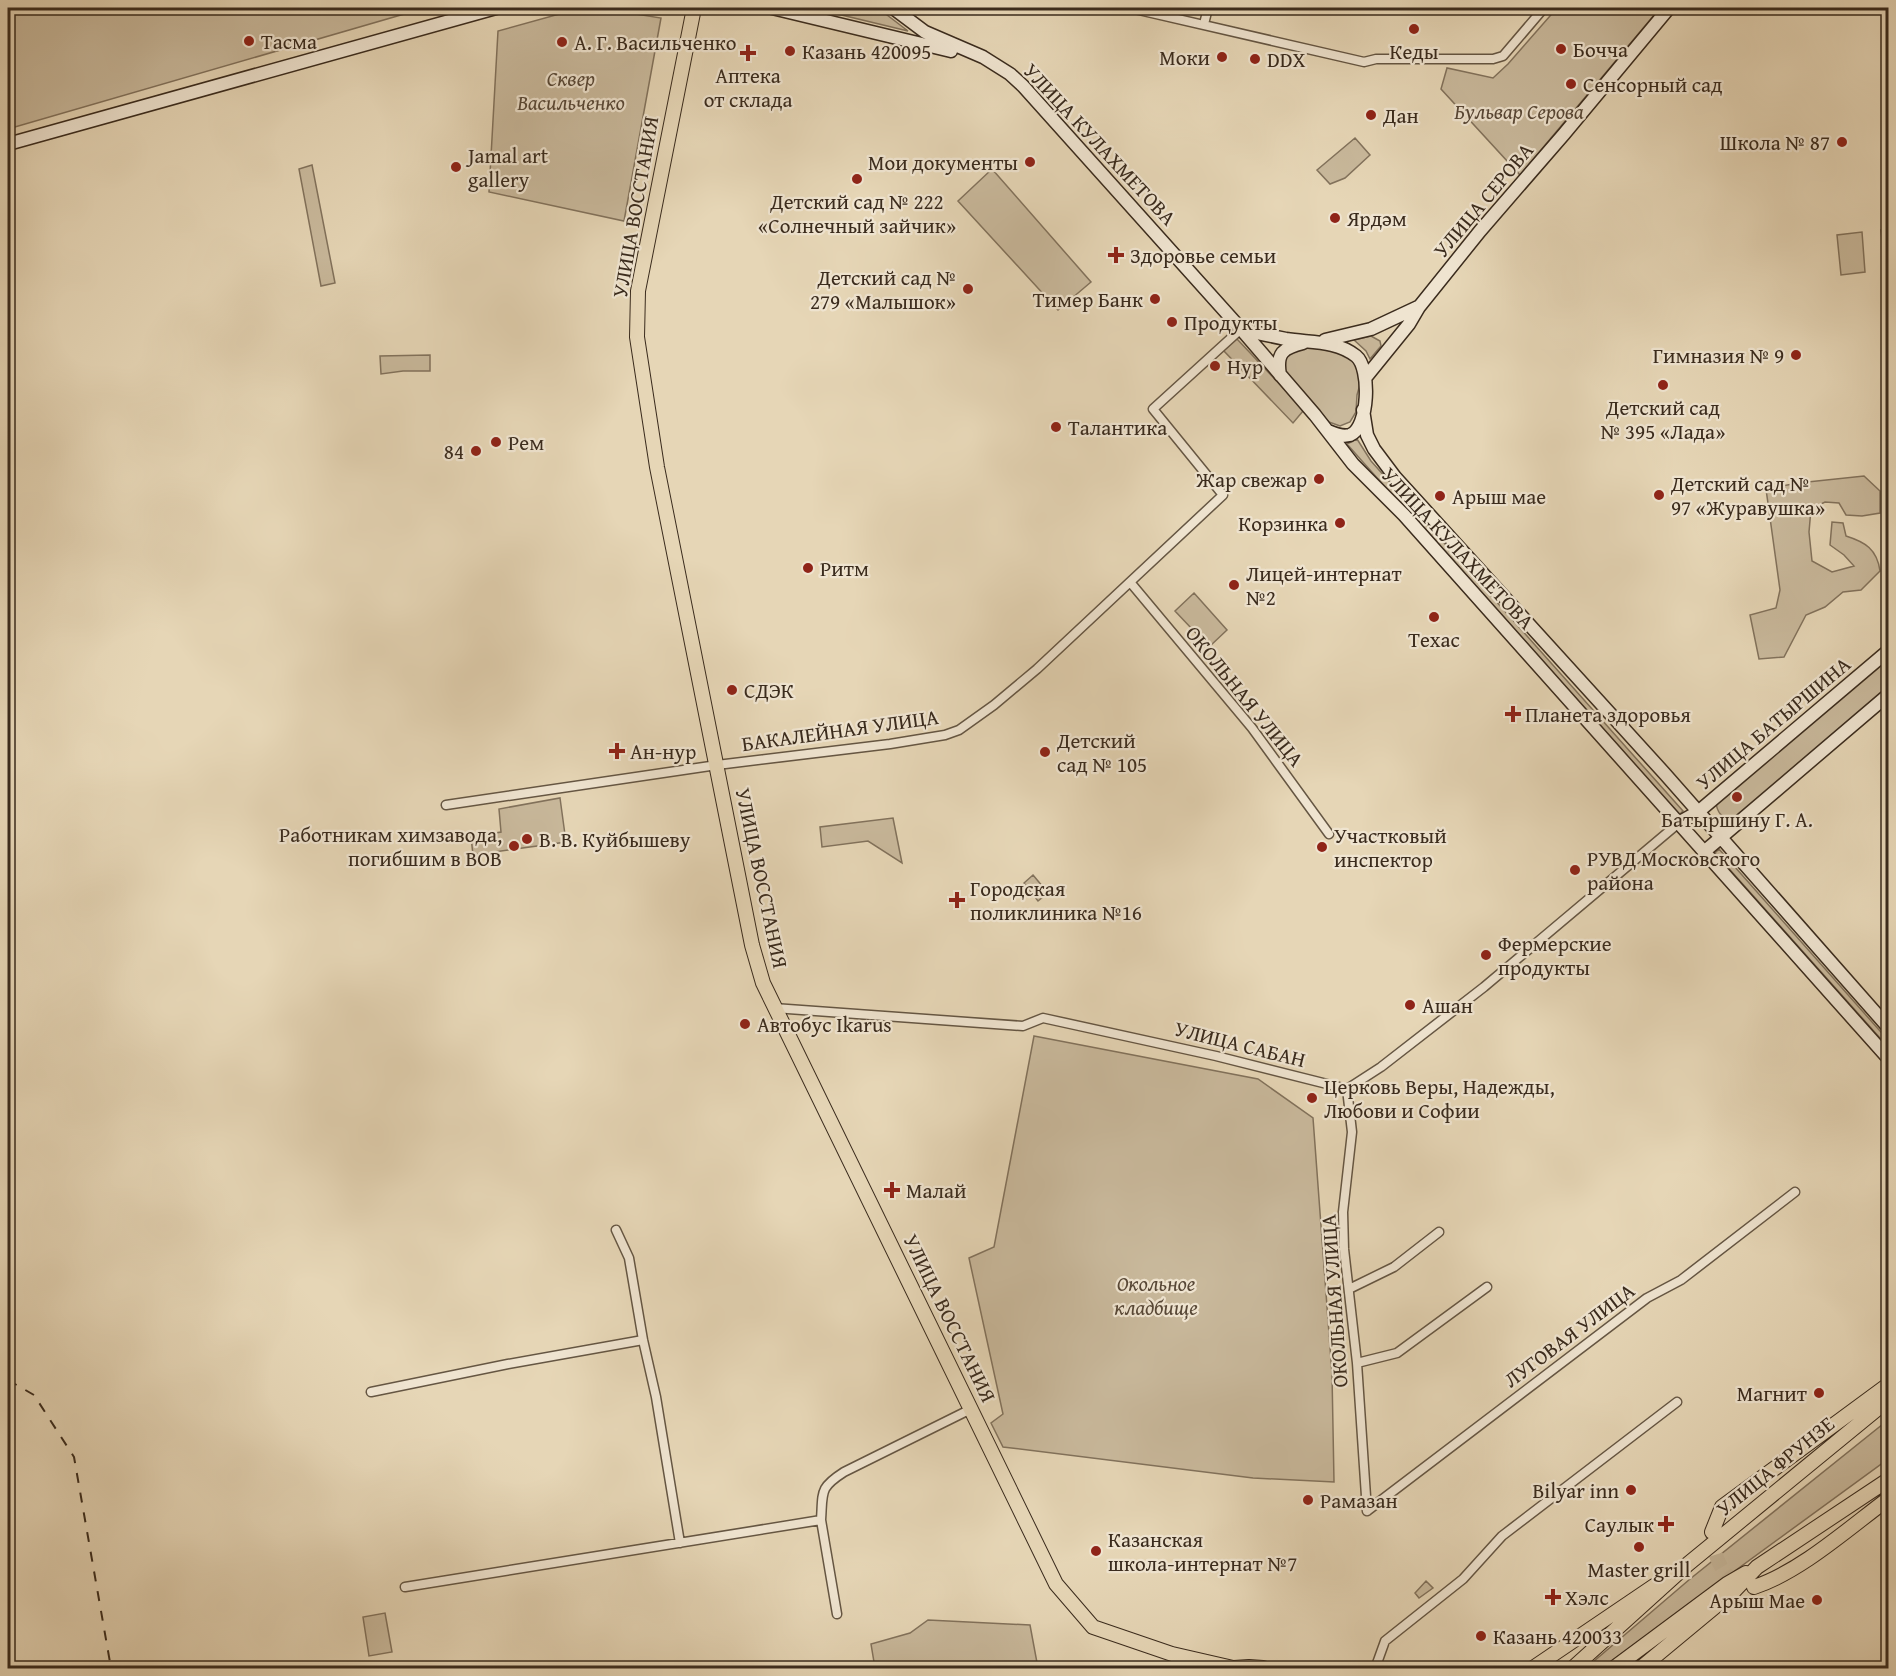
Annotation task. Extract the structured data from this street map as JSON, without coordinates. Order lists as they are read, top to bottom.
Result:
{
  "streets": {
    "main road": [
      "УЛИЦА КУЛАХМЕТОВА",
      "УЛИЦА СЕРОВА",
      "УЛИЦА ВОССТАНИЯ",
      "УЛИЦА БАТЫРШИНА",
      "УЛИЦА ФРУНЗЕ"
    ],
    "street": [
      "ОКОЛЬНАЯ УЛИЦА",
      "БАКАЛЕЙНАЯ УЛИЦА",
      "УЛИЦА САБАН",
      "ЛУГОВАЯ УЛИЦА"
    ]
  },
  "crossings": [
    ["УЛИЦА КУЛАХМЕТОВА", "УЛИЦА СЕРОВА"],
    ["УЛИЦА КУЛАХМЕТОВА", "УЛИЦА БАТЫРШИНА"],
    ["УЛИЦА КУЛАХМЕТОВА", "БАКАЛЕЙНАЯ УЛИЦА"],
    ["УЛИЦА ВОССТАНИЯ", "БАКАЛЕЙНАЯ УЛИЦА"],
    ["УЛИЦА ВОССТАНИЯ", "УЛИЦА САБАН"],
    ["ОКОЛЬНАЯ УЛИЦА", "БАКАЛЕЙНАЯ УЛИЦА"],
    ["ОКОЛЬНАЯ УЛИЦА", "УЛИЦА САБАН"],
    ["ОКОЛЬНАЯ УЛИЦА", "ЛУГОВАЯ УЛИЦА"]
  ],
  "parks": ["Сквер Васильченко", "Бульвар Серова", "Окольное кладбище"],
  "places": {
    "other": [
      "Кеды",
      "Тасма",
      "А. Г. Васильченко",
      "Бочча",
      "Казань 420095",
      "Моки",
      "DDX",
      "Сенсорный сад",
      "Дан",
      "Школа № 87",
      "Мои документы",
      "Jamal art gallery",
      "Детский сад № 222 «Солнечный зайчик»",
      "Ярдәм",
      "Детский сад № 279 «Малышок»",
      "Тимер Банк",
      "Продукты",
      "Гимназия № 9",
      "Нур",
      "Детский сад № 395 «Лада»",
      "Талантика",
      "Рем",
      "84",
      "Жар свежар",
      "Детский сад № 97 «Журавушка»",
      "Арыш мае",
      "Корзинка",
      "Ритм",
      "Лицей-интернат №2",
      "Техас",
      "СДЭК",
      "Детский сад № 105",
      "Батыршину Г. А.",
      "В. В. Куйбышеву",
      "Работникам химзавода, погибшим в ВОВ",
      "Участковый инспектор",
      "РУВД Московского района",
      "Фермерские продукты",
      "Ашан",
      "Автобус Ikarus",
      "Церковь Веры, Надежды, Любови и Софии",
      "Магнит",
      "Bilyar inn",
      "Рамазан",
      "Master grill",
      "Казанская школа-интернат №7",
      "Арыш Мае",
      "Казань 420033"
    ],
    "health": [
      "Аптека от склада",
      "Здоровье семьи",
      "Планета здоровья",
      "Ан-нур",
      "Городская поликлиника №16",
      "Малай",
      "Саулык",
      "Хэлс"
    ]
  }
}
